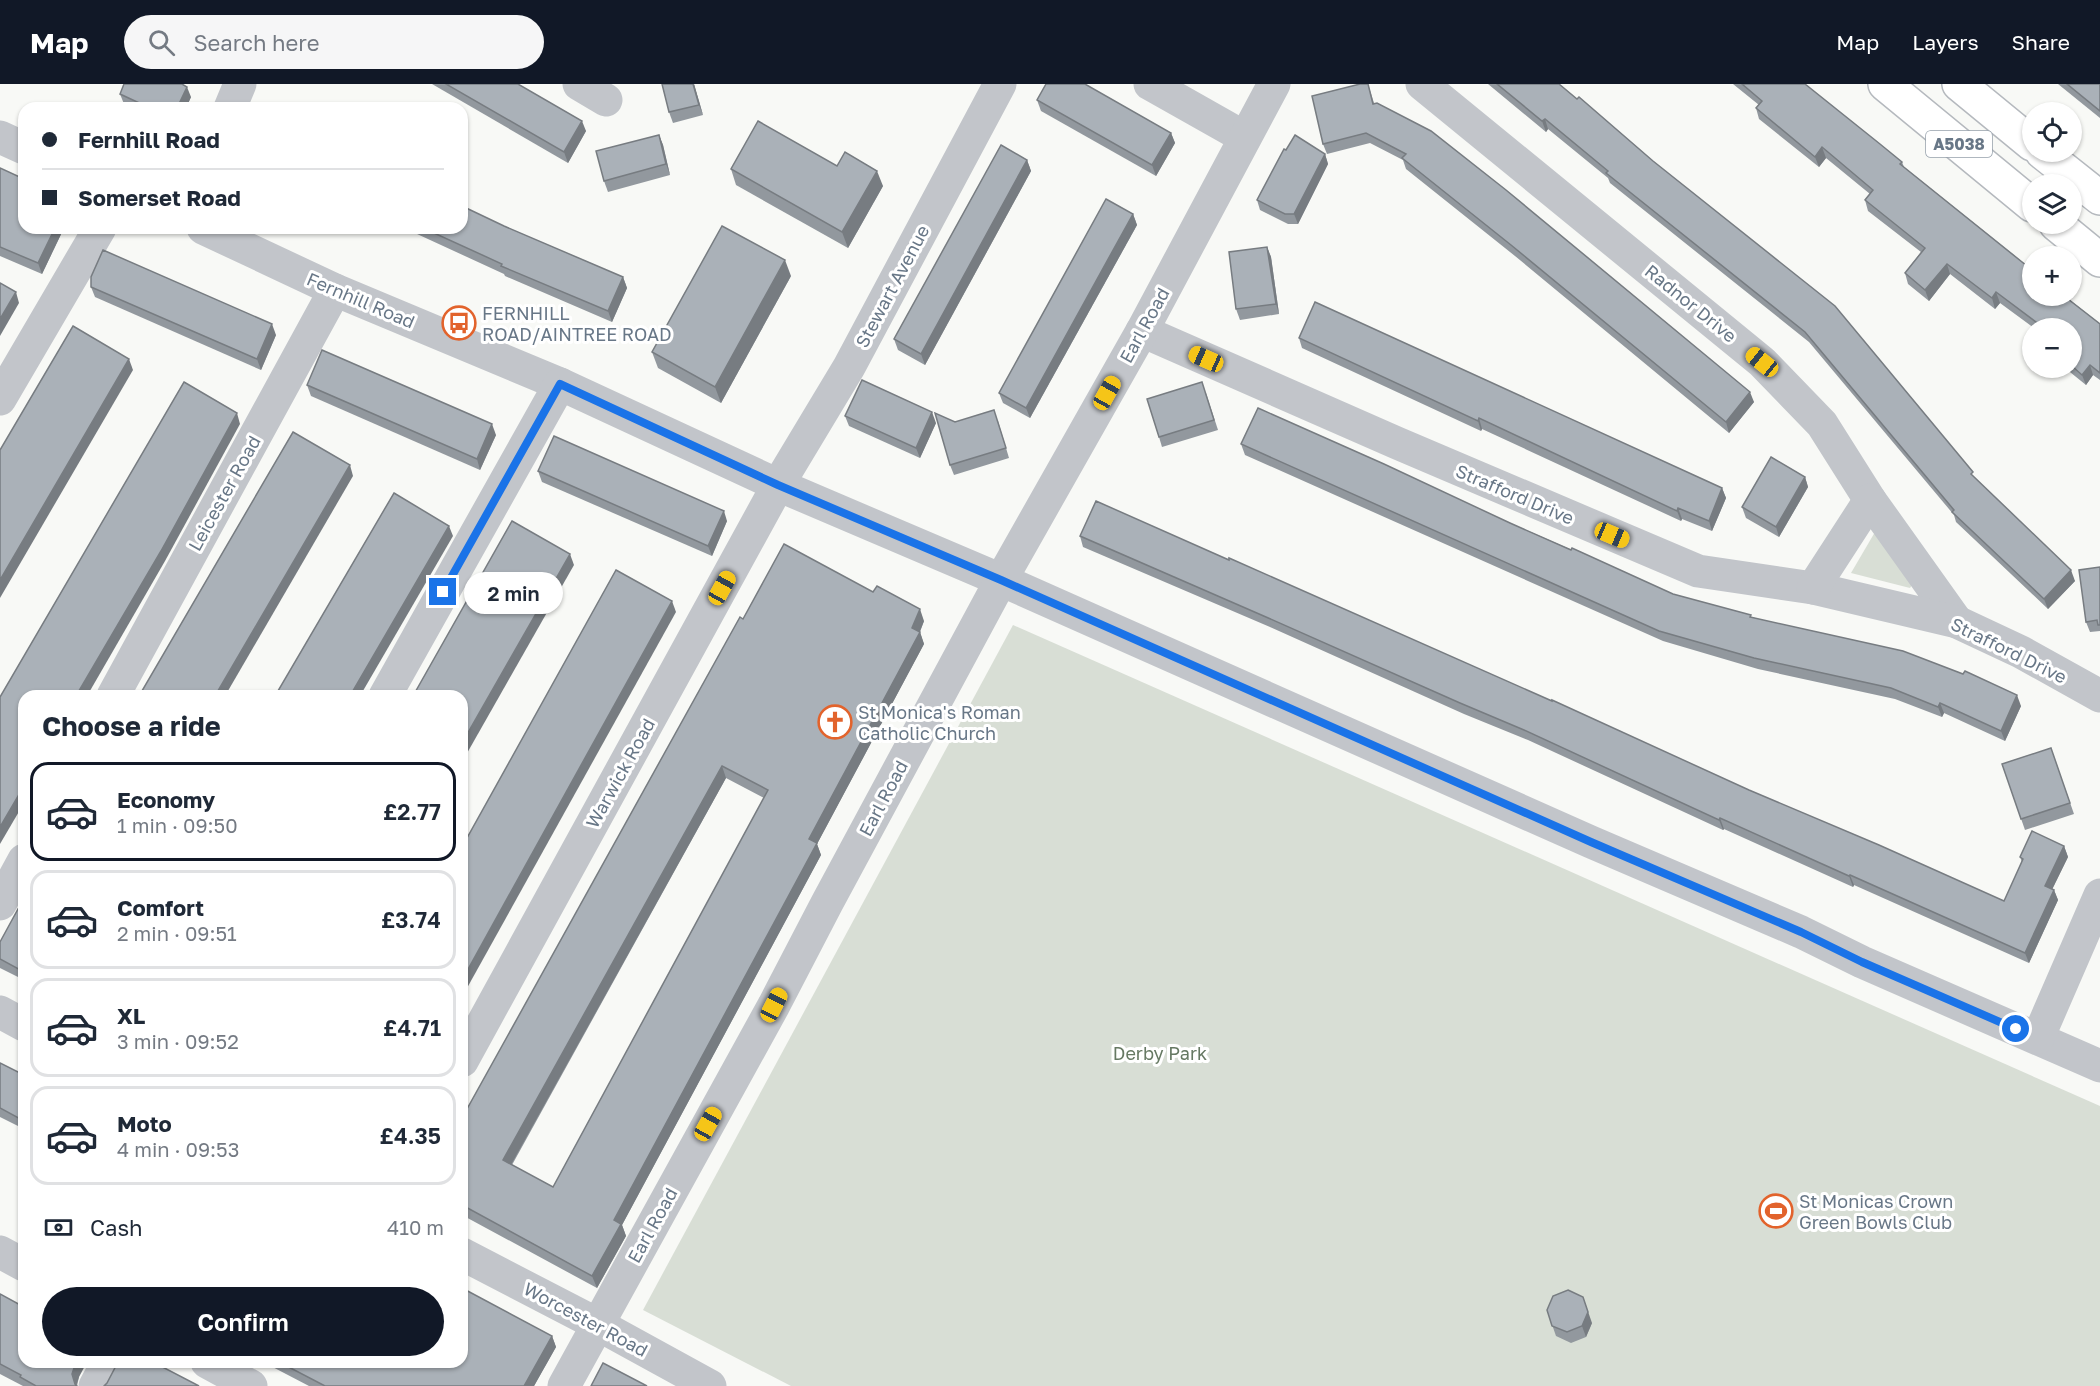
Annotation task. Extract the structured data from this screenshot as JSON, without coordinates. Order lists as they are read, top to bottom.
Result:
{
  "streets": {
    "main road": ["A5038"],
    "street": [
      "Stewart Avenue",
      "Fernhill Road",
      "Radnor Drive",
      "Earl Road",
      "Leicester Road",
      "Strafford Drive",
      "Warwick Road",
      "Worcester Road"
    ]
  },
  "crossings": [
    ["Stewart Avenue", "Fernhill Road"],
    ["Stewart Avenue", "Warwick Road"],
    ["Fernhill Road", "Earl Road"],
    ["Fernhill Road", "Leicester Road"],
    ["Fernhill Road", "Warwick Road"],
    ["Radnor Drive", "Strafford Drive"],
    ["Earl Road", "Strafford Drive"],
    ["Earl Road", "Worcester Road"]
  ],
  "parks": ["Derby Park"],
  "places": {
    "bus stop": ["FERNHILL ROAD/AINTREE ROAD"],
    "church": ["St Monica's Roman Catholic Church"],
    "sports": ["St Monicas Crown Green Bowls Club"]
  },
  "page": {
    "header": "Map",
    "search": "Search here",
    "nav": ["Map", "Layers", "Share"],
    "map_buttons": ["+", "−"],
    "banner": ["Fernhill Road", "Somerset Road"],
    "bubble": "2 min",
    "heading": "Choose a ride",
    "list": [
      {
        "name": "Economy",
        "note": "1 min · 09:50",
        "value": "£2.77"
      },
      {
        "name": "Comfort",
        "note": "2 min · 09:51",
        "value": "£3.74"
      },
      {
        "name": "XL",
        "note": "3 min · 09:52",
        "value": "£4.71"
      },
      {
        "name": "Moto",
        "note": "4 min · 09:53",
        "value": "£4.35"
      }
    ],
    "pay": ["Cash", "410 m"],
    "buttons": "Confirm"
  }
}
